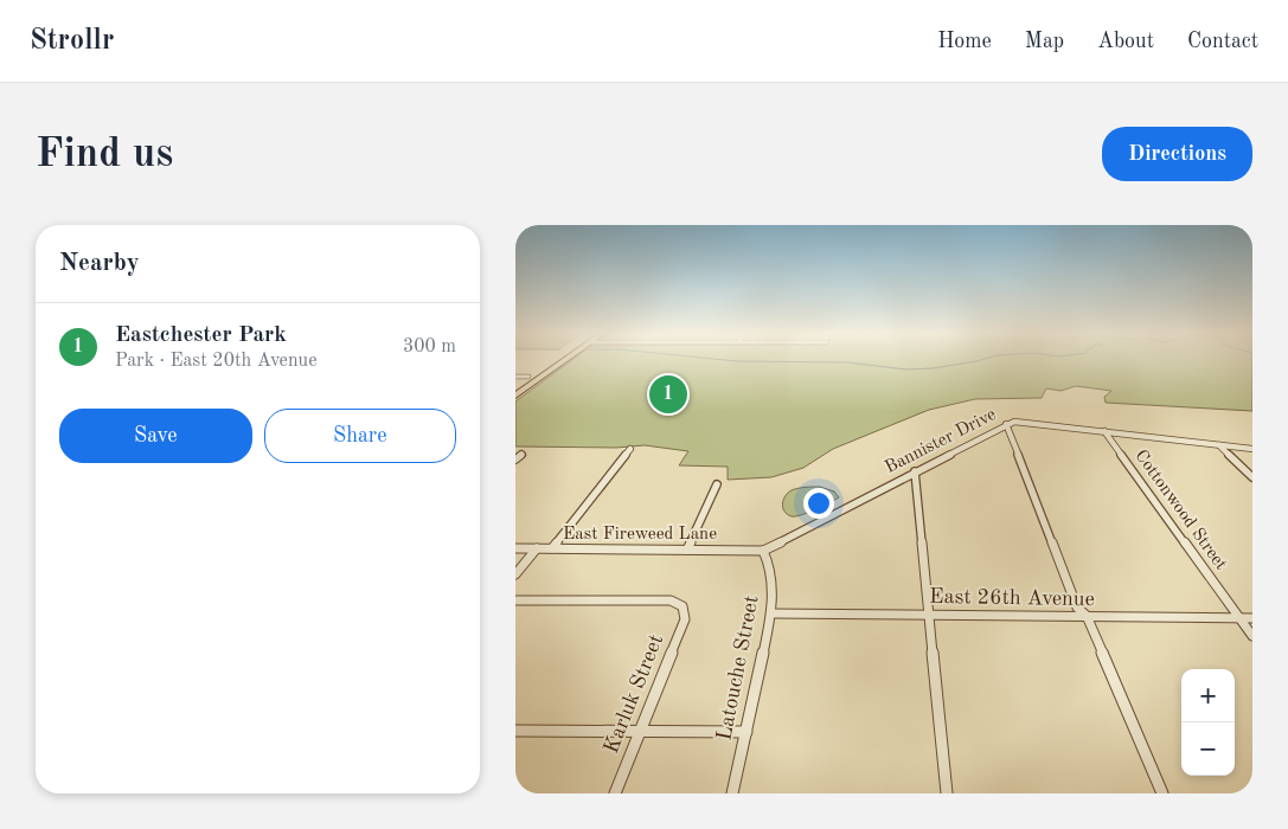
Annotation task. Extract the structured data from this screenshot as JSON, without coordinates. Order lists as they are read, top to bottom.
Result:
{
  "streets": {
    "street": [
      "Bannister Drive",
      "Cottonwood Street",
      "East Fireweed Lane",
      "East 26th Avenue",
      "Latouche Street",
      "Karluk Street"
    ]
  },
  "crossings": [
    ["Bannister Drive", "Cottonwood Street"],
    ["Bannister Drive", "East Fireweed Lane"],
    ["Bannister Drive", "Latouche Street"],
    ["Cottonwood Street", "East 26th Avenue"],
    ["East Fireweed Lane", "Latouche Street"],
    ["East 26th Avenue", "Latouche Street"]
  ],
  "page": {
    "header": "Strollr",
    "nav": [
      "Home",
      "Map",
      "About",
      "Contact"
    ],
    "buttons": [
      "Directions",
      ["Save", "Share"]
    ],
    "title": "Find us",
    "heading": "Nearby",
    "list": [
      {
        "mark": "1",
        "name": "Eastchester Park",
        "note": "Park · East 20th Avenue",
        "value": "300 m"
      }
    ],
    "pins": "1",
    "map_buttons": ["+", "−"]
  }
}
